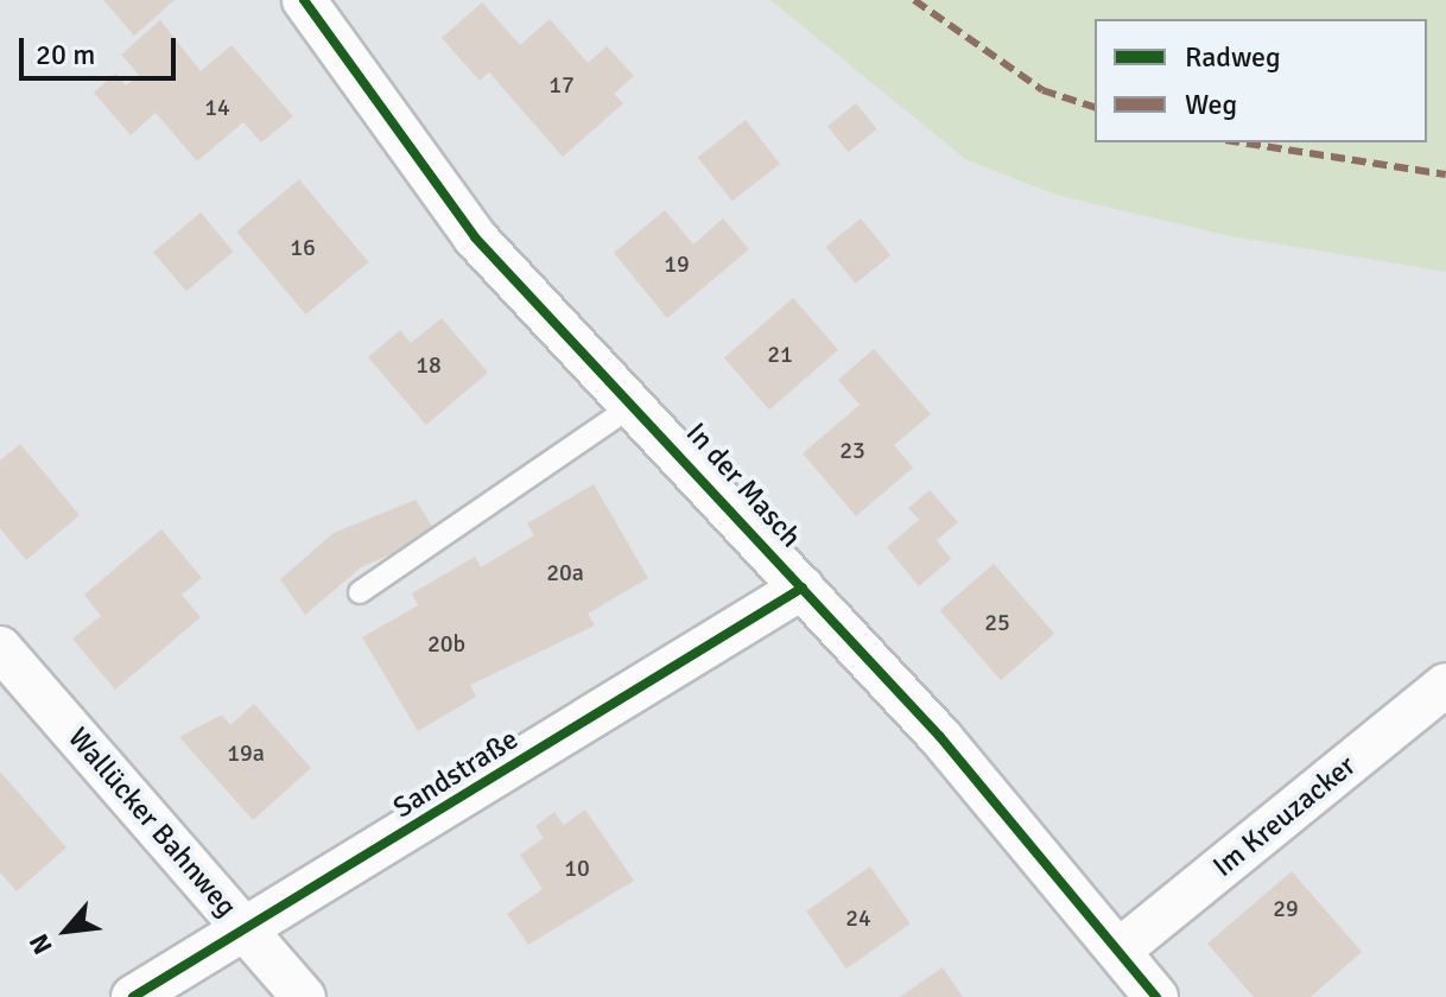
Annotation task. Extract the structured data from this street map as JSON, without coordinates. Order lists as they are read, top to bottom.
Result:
{
  "streets": {
    "street": [
      "In der Masch",
      "Sandstraße",
      "Im Kreuzacker",
      "Wallücker Bahnweg"
    ]
  },
  "crossings": [
    ["In der Masch", "Sandstraße"],
    ["In der Masch", "Im Kreuzacker"],
    ["Sandstraße", "Wallücker Bahnweg"]
  ],
  "house_numbers": [
    "17",
    "14",
    "16",
    "19",
    "21",
    "18",
    "23",
    "20a",
    "25",
    "20b",
    "19a",
    "10",
    "29",
    "24"
  ],
  "legend": ["Radweg", "Weg"],
  "scale_bar": "20 m",
  "north": "bottom left"
}
